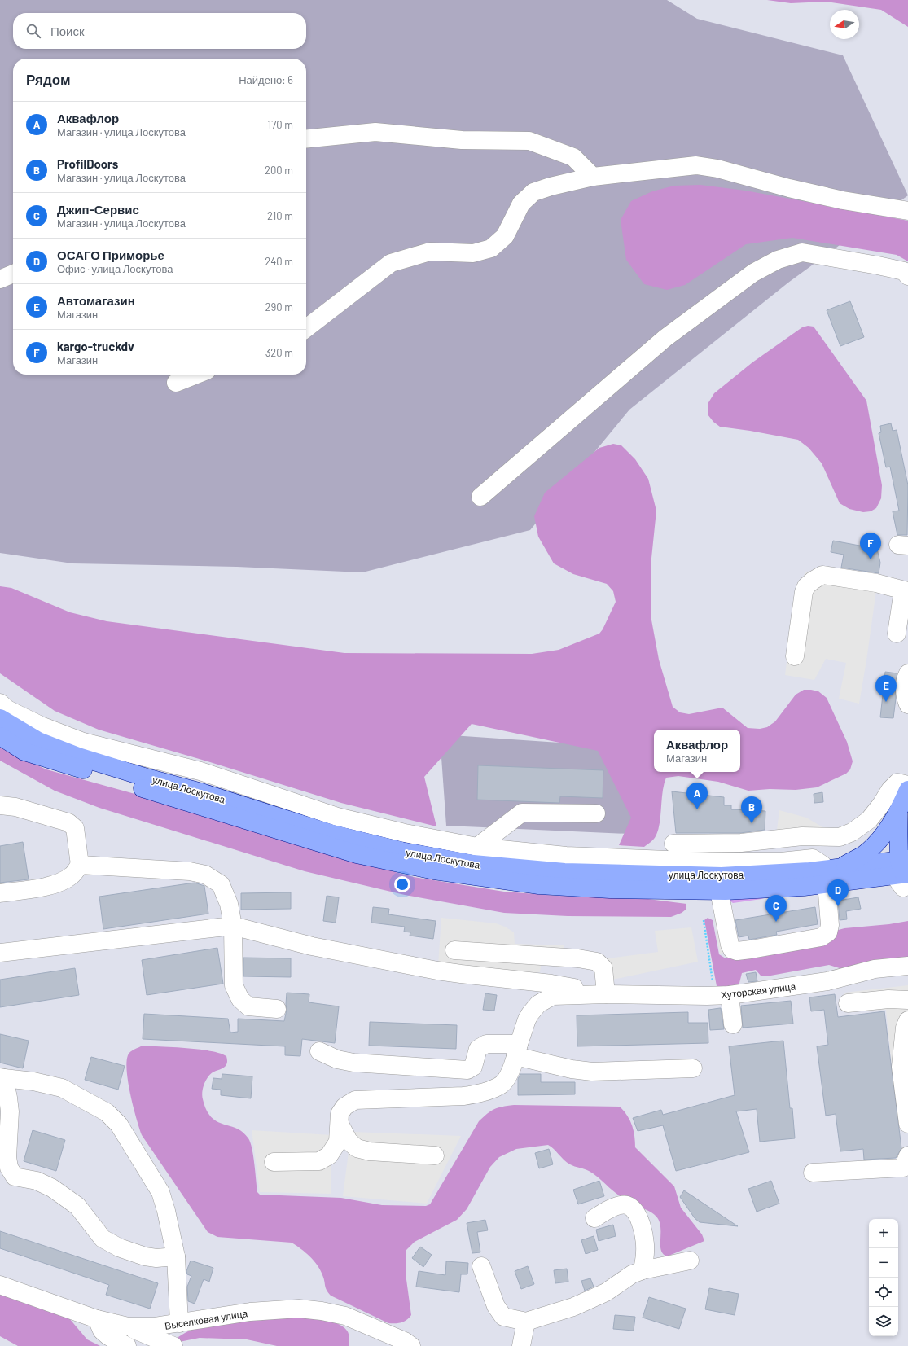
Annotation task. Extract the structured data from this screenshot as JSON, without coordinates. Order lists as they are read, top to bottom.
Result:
{
  "streets": {
    "main road": ["улица Лоскутова"],
    "street": ["Хуторская улица", "Выселковая улица"]
  },
  "north": "left",
  "page": {
    "search": "Поиск",
    "heading": ["Рядом", "Найдено: 6"],
    "list": [
      {
        "mark": "A",
        "name": "Аквафлор",
        "note": "Магазин · улица Лоскутова",
        "value": "170 m"
      },
      {
        "mark": "B",
        "name": "ProfilDoors",
        "note": "Магазин · улица Лоскутова",
        "value": "200 m"
      },
      {
        "mark": "C",
        "name": "Джип-Сервис",
        "note": "Магазин · улица Лоскутова",
        "value": "210 m"
      },
      {
        "mark": "D",
        "name": "ОСАГО Приморье",
        "note": "Офис · улица Лоскутова",
        "value": "240 m"
      },
      {
        "mark": "E",
        "name": "Автомагазин",
        "note": "Магазин",
        "value": "290 m"
      },
      {
        "mark": "F",
        "name": "kargo-truckdv",
        "note": "Магазин",
        "value": "320 m"
      }
    ],
    "pins": [
      "F",
      "E",
      "A",
      "B",
      "D",
      "C"
    ],
    "popup": ["Аквафлор", "Магазин"],
    "map_buttons": ["+", "−"]
  }
}
